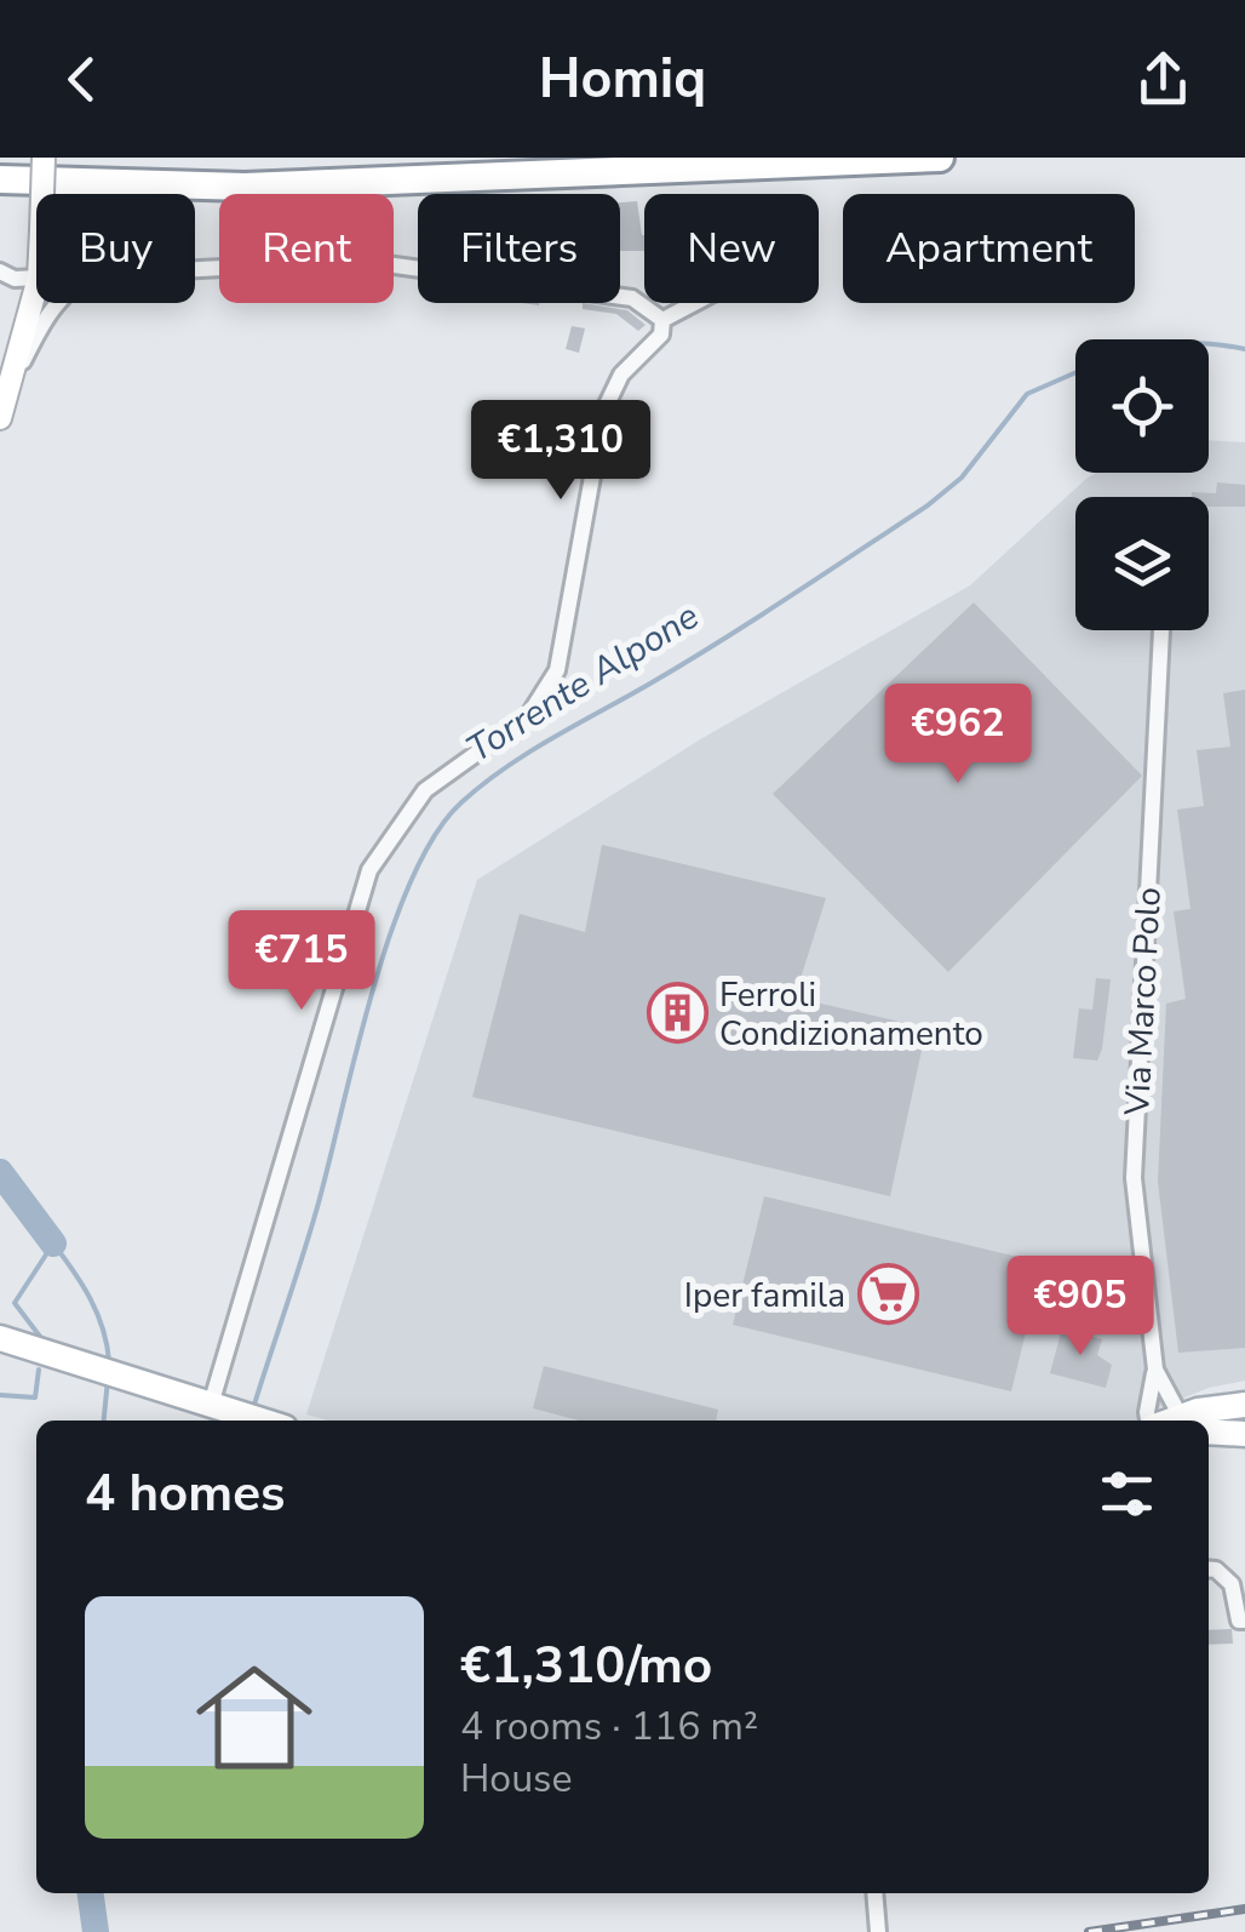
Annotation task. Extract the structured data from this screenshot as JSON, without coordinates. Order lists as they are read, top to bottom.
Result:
{
  "streets": {
    "street": ["Via Marco Polo"]
  },
  "water": ["Torrente Alpone"],
  "places": {
    "building": ["Ferroli Condizionamento"],
    "supermarket": ["Iper famila"]
  },
  "page": {
    "header": "Homiq",
    "chip": [
      "Buy",
      "Rent",
      "Filters",
      "New",
      "Apartment"
    ],
    "price": [
      "€1,310",
      "€962",
      "€715",
      "€905"
    ],
    "heading": "4 homes",
    "list": [
      {
        "name": "€1,310/mo",
        "note": "4 rooms · 116 m² · House"
      }
    ]
  }
}
